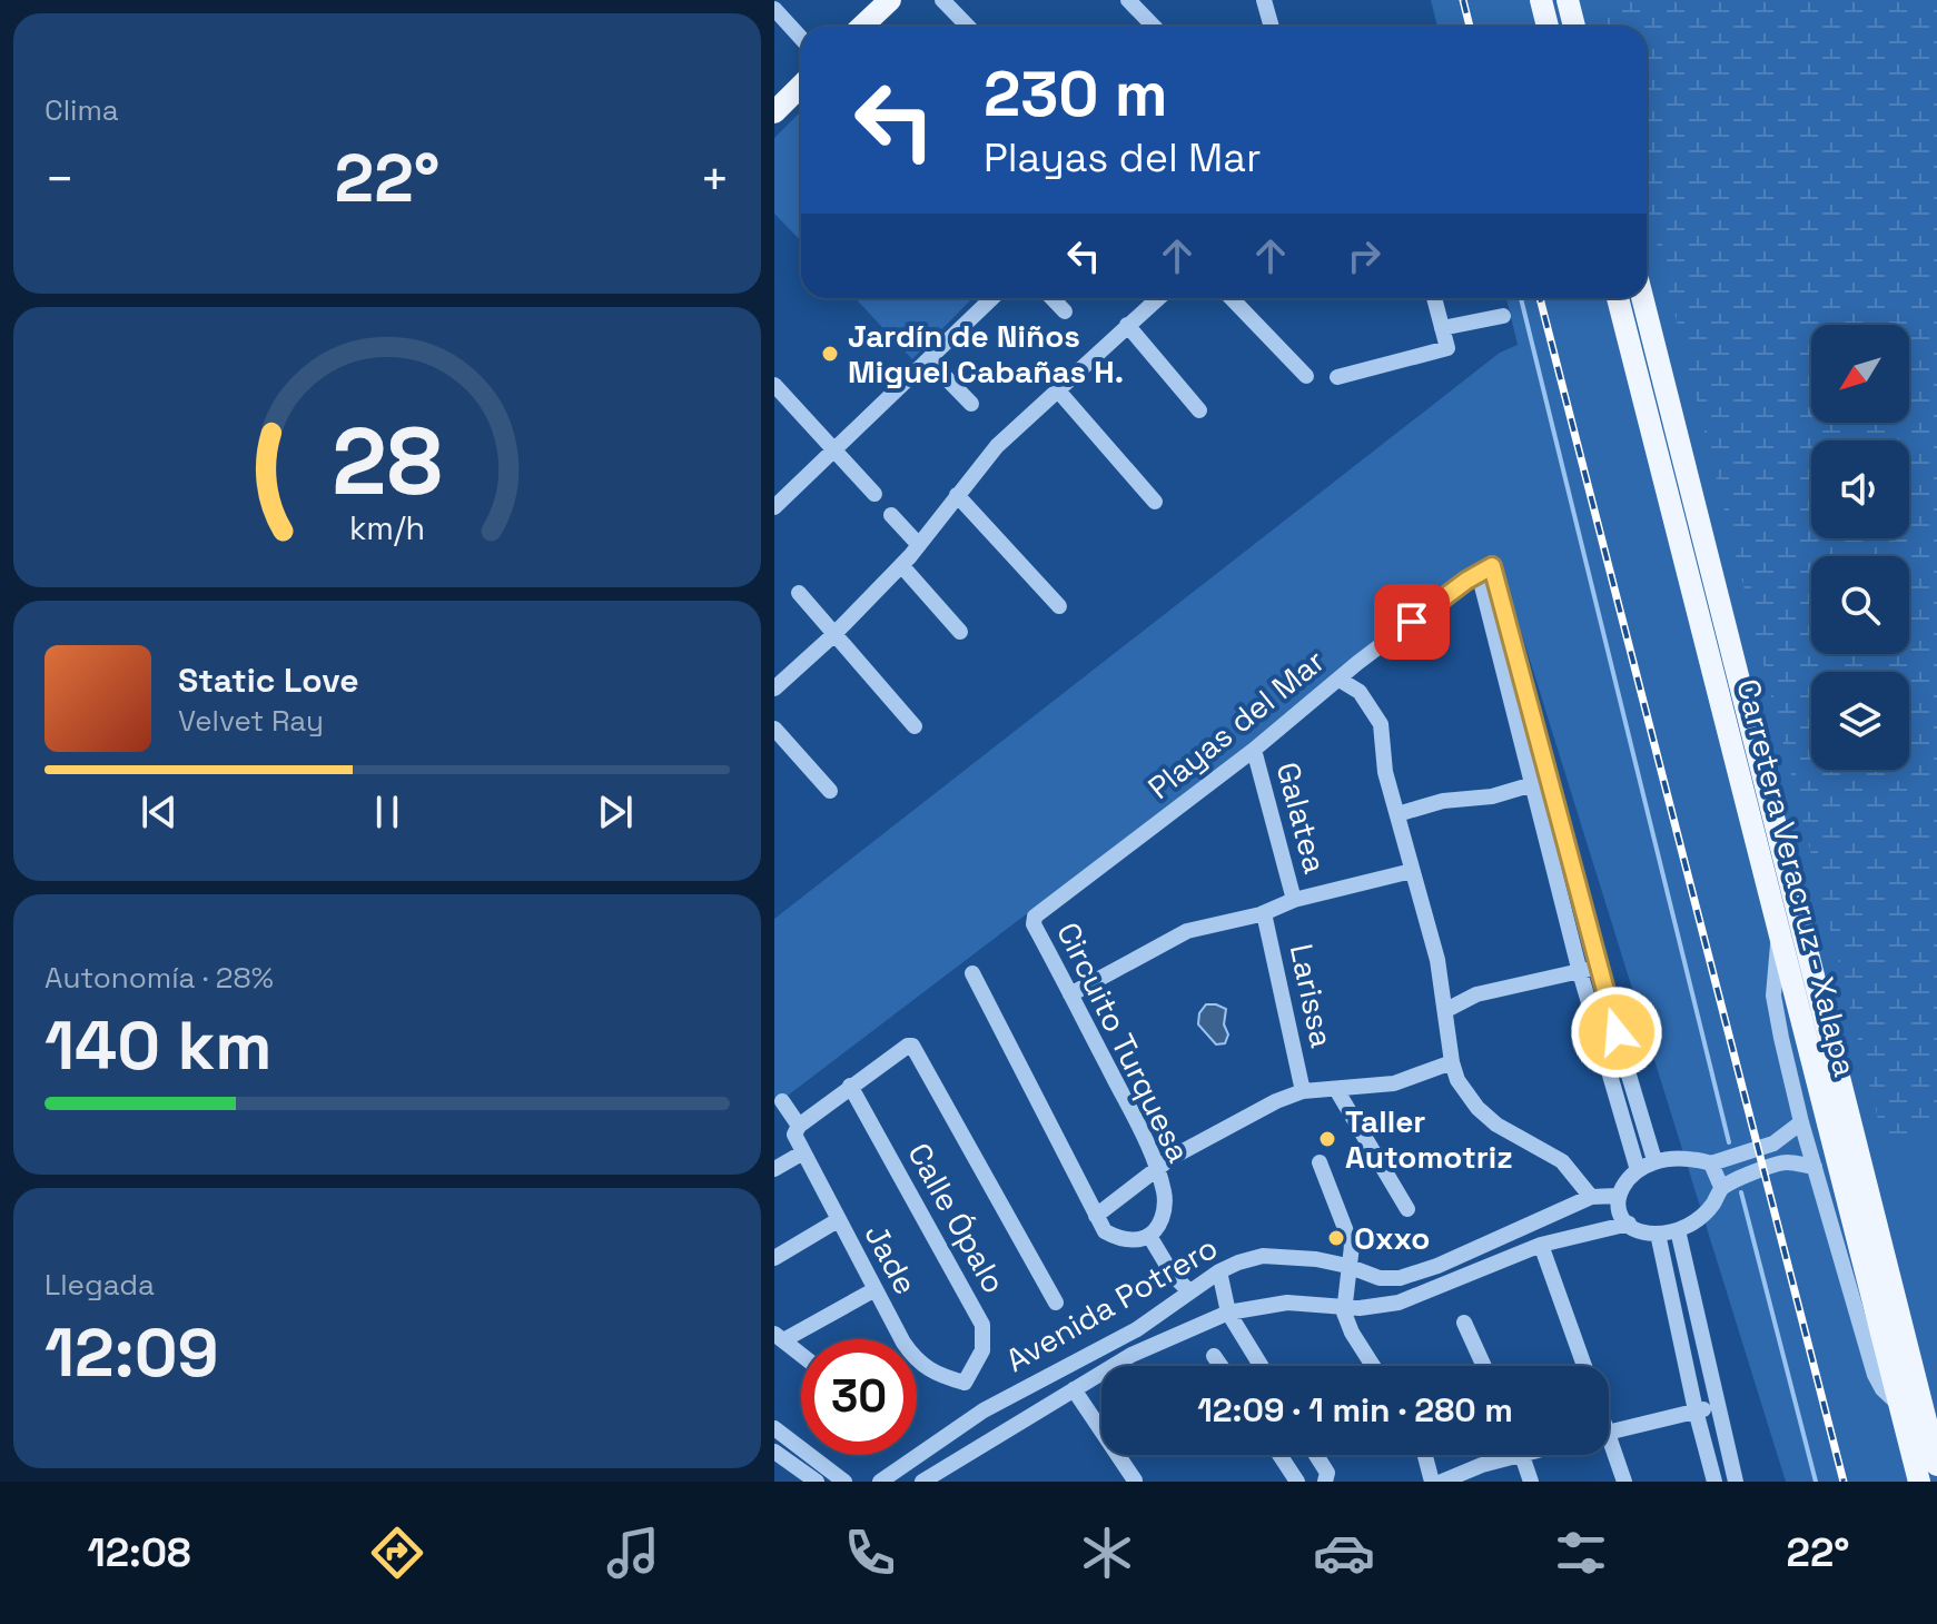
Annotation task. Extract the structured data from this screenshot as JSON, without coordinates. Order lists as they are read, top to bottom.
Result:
{
  "streets": {
    "main road": ["Carretera Veracruz - Xalapa"],
    "street": [
      "Playas del Mar",
      "Galatea",
      "Larissa",
      "Circuito Turquesa",
      "Calle Ópalo",
      "Jade",
      "Avenida Potrero"
    ]
  },
  "crossings": [
    ["Playas del Mar", "Galatea"],
    ["Playas del Mar", "Circuito Turquesa"],
    ["Galatea", "Larissa"],
    ["Larissa", "Circuito Turquesa"],
    ["Calle Ópalo", "Jade"]
  ],
  "places": ["Jardín de Niños Miguel Cabañas H.", "Taller Automotriz", "Oxxo"],
  "north": "bottom left",
  "page": {
    "tile": [
      "Clima",
      ["Autonomía · 28%", "140 km"],
      ["Llegada", "12:09"]
    ],
    "turn": ["230 m", "Playas del Mar"],
    "heat": ["−", "22°", "+"],
    "song": ["Static Love", "Velvet Ray"],
    "limit": "30",
    "trip": "12:09 · 1 min · 280 m",
    "tabs": ["12:08", "22°"],
    "gauge": ["28", "km/h"]
  }
}
